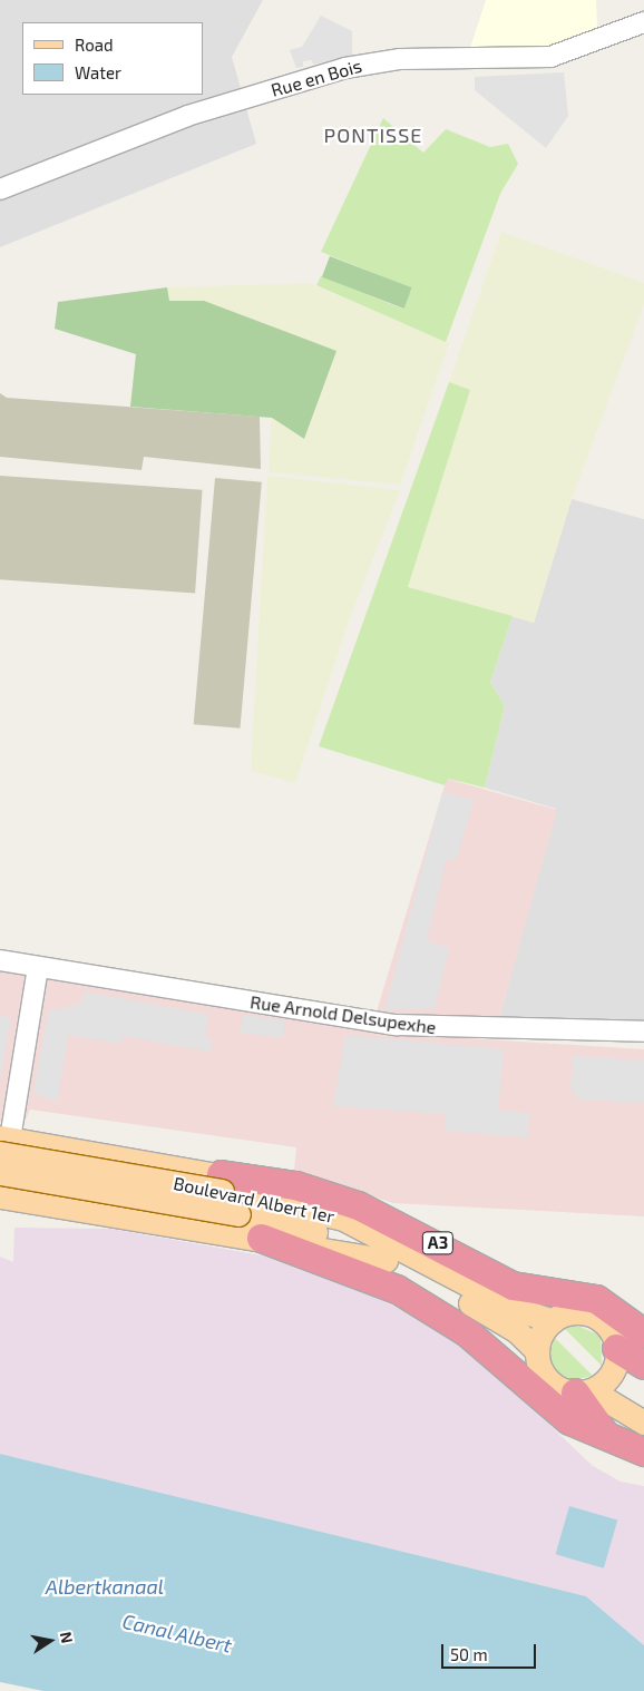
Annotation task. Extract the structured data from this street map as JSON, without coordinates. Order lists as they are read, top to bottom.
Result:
{
  "streets": {
    "highway": ["A3"],
    "main road": ["Boulevard Albert 1er"],
    "street": ["Rue en Bois", "Rue Arnold Delsupexhe"]
  },
  "crossings": [
    ["Boulevard Albert 1er", "A3"]
  ],
  "districts": ["PONTISSE"],
  "water": ["Albertkanaal", "Canal Albert"],
  "legend": ["Road", "Water"],
  "scale_bar": "50 m",
  "north": "right"
}
